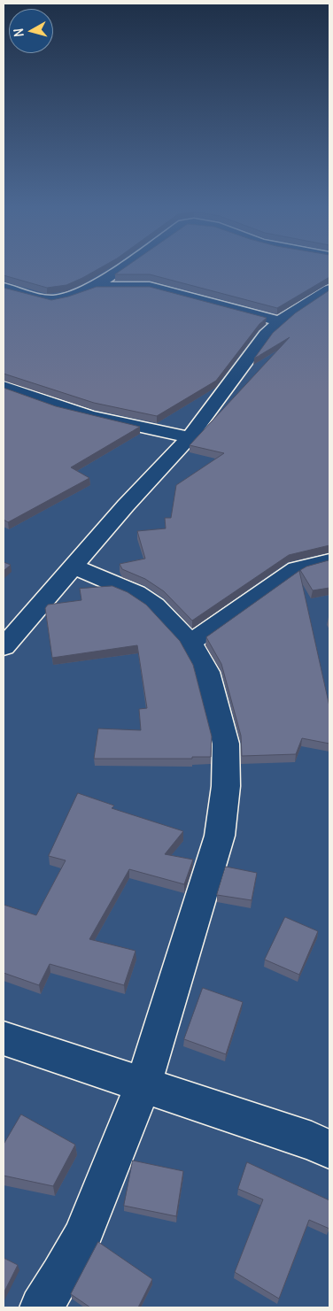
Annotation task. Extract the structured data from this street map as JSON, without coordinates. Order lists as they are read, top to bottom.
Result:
{
  "north": "left"
}
